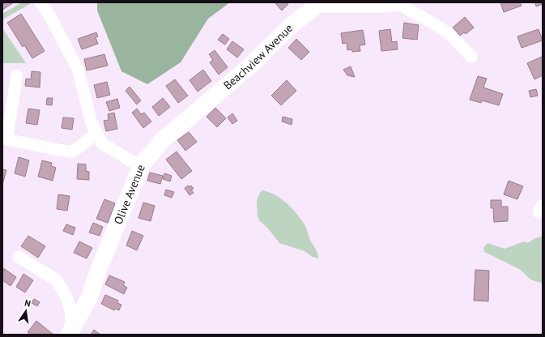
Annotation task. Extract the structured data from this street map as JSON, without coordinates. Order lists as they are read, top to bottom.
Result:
{
  "streets": {
    "street": ["Beachview Avenue", "Olive Avenue"]
  },
  "crossings": [
    ["Beachview Avenue", "Olive Avenue"]
  ],
  "north": "top"
}
